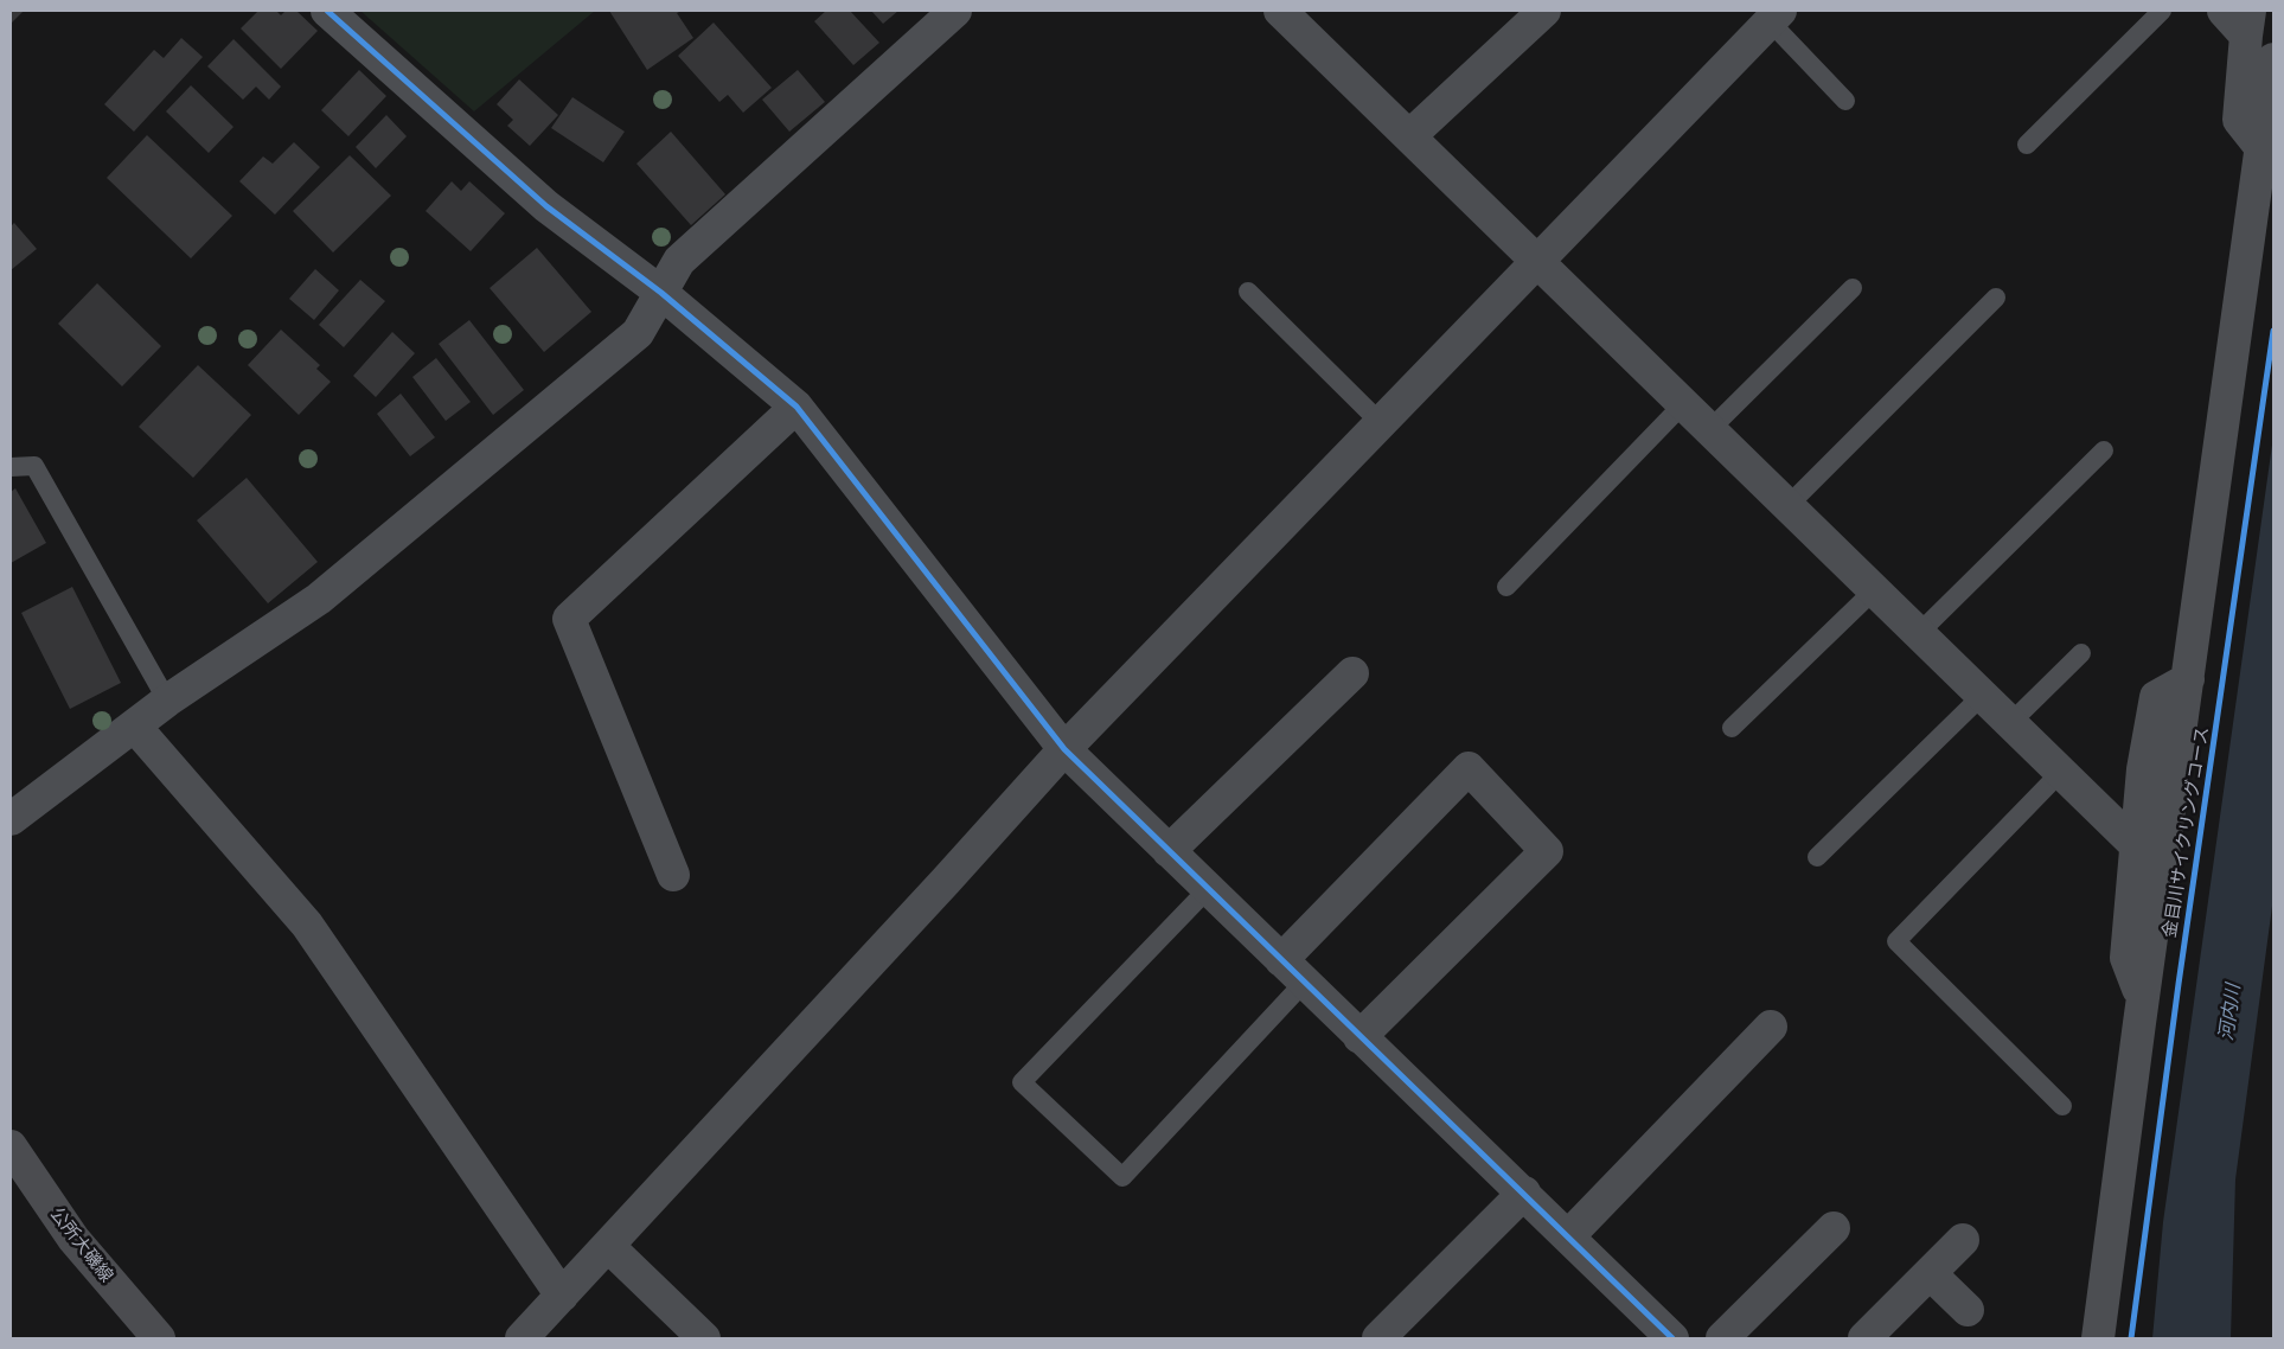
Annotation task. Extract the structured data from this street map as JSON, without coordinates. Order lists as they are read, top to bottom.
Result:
{
  "streets": {
    "main road": ["公所大磯線"],
    "cycle path": ["金目川サイクリングコース"]
  },
  "water": ["河内川"]
}
